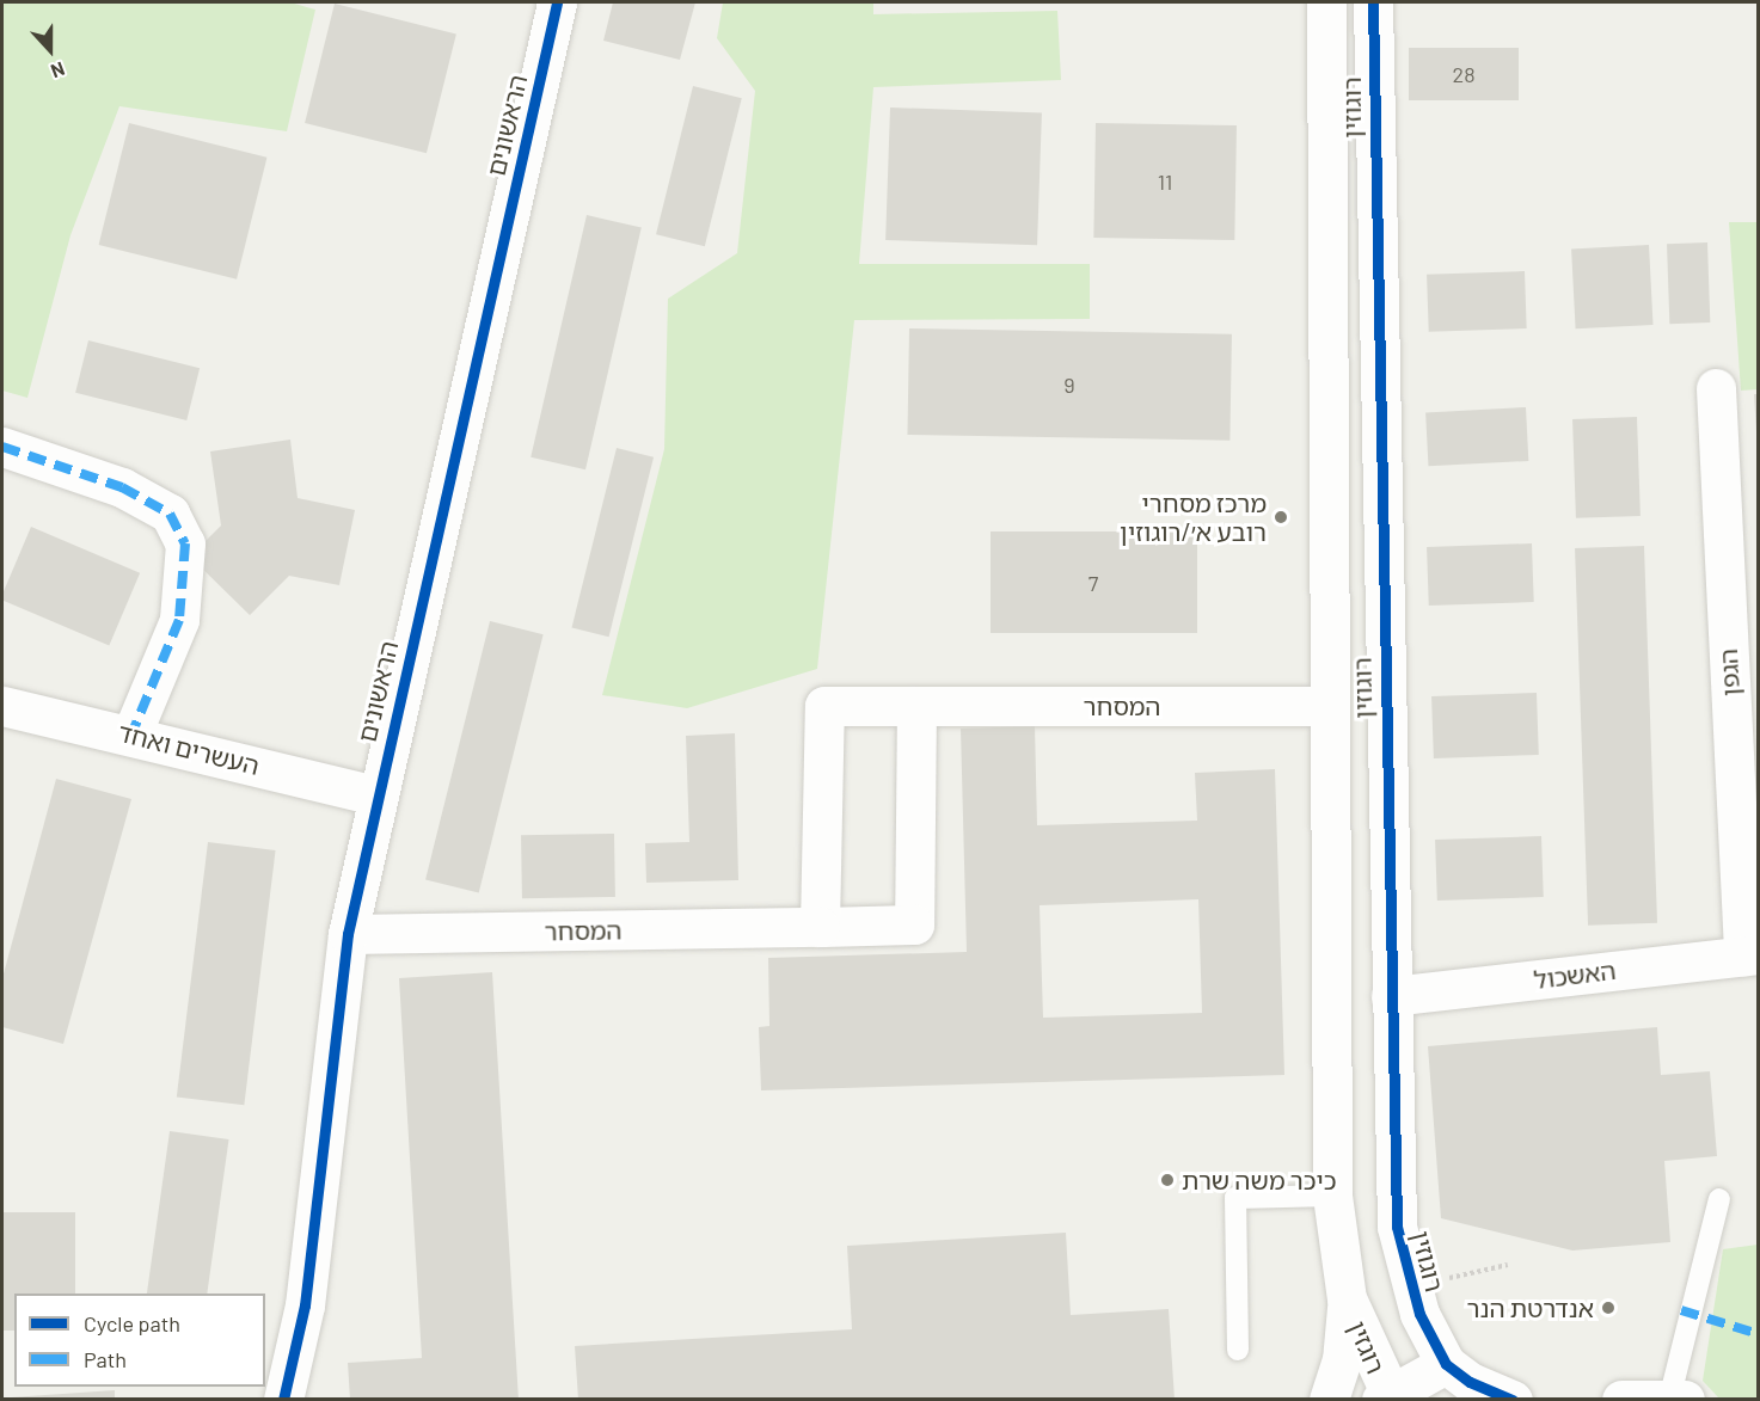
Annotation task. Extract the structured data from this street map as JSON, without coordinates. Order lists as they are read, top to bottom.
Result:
{
  "streets": {
    "street": [
      "רוגוזין",
      "הראשונים",
      "הגפן",
      "המסחר",
      "העשרים ואחד",
      "האשכול",
      "רוגזין"
    ]
  },
  "crossings": [
    ["רוגוזין", "המסחר"],
    ["רוגוזין", "האשכול"],
    ["רוגוזין", "רוגזין"],
    ["הראשונים", "המסחר"],
    ["הראשונים", "העשרים ואחד"],
    ["הגפן", "האשכול"]
  ],
  "places": ["מרכז מסחרי רובע א׳/רוגוזין", "כיכר משה שרת", "אנדרטת הנר"],
  "house_numbers": [
    "28",
    "11",
    "9",
    "7"
  ],
  "legend": ["Cycle path", "Path"],
  "north": "bottom"
}
